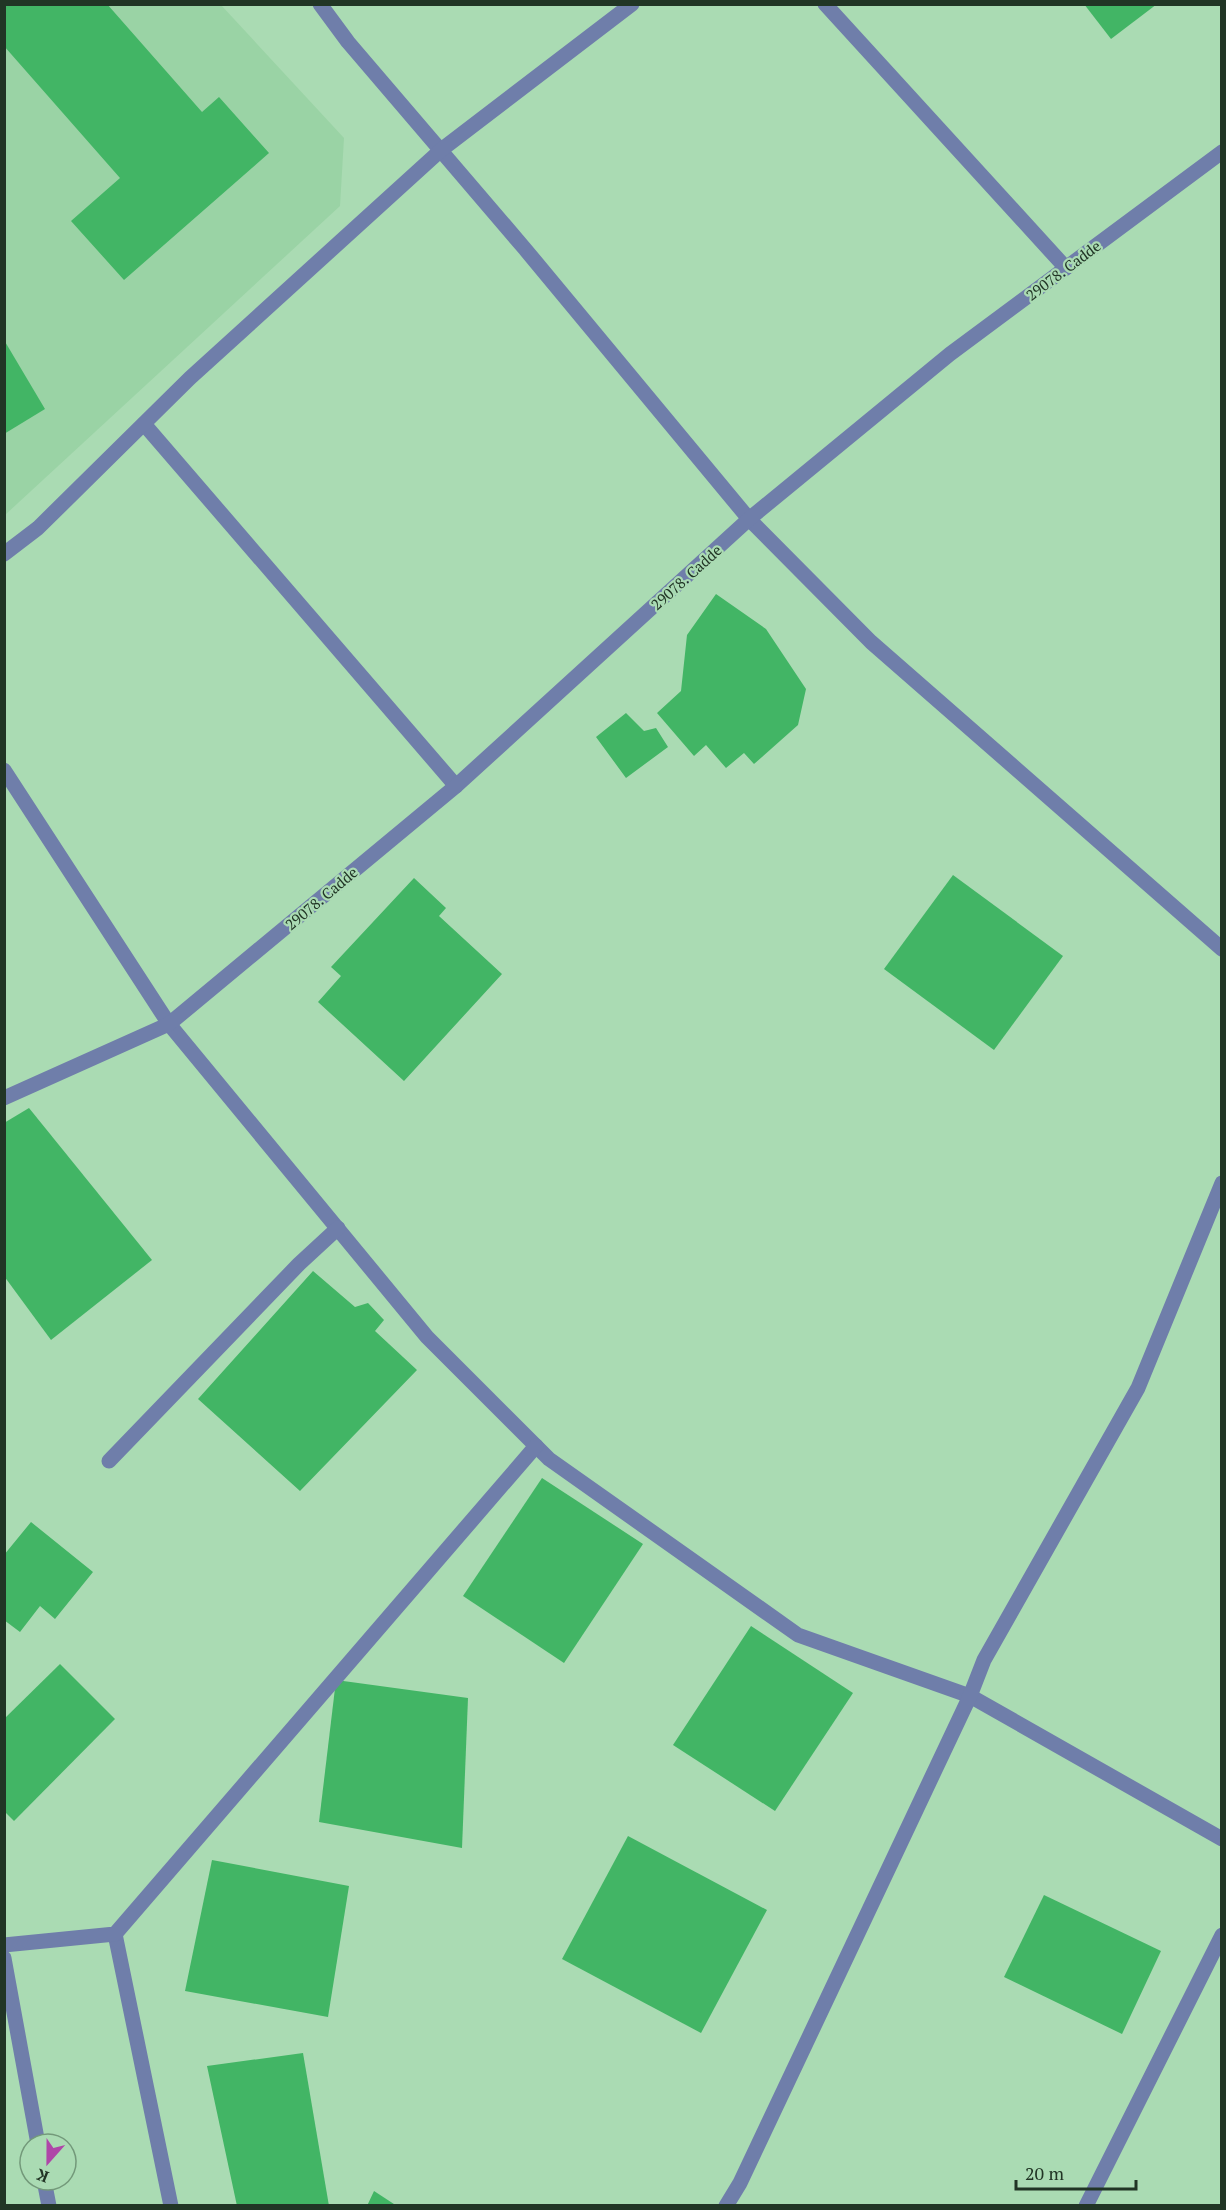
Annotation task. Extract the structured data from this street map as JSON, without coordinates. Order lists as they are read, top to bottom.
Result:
{
  "streets": {
    "street": ["29078. Cadde"]
  },
  "scale_bar": "20 m",
  "north": "bottom"
}
